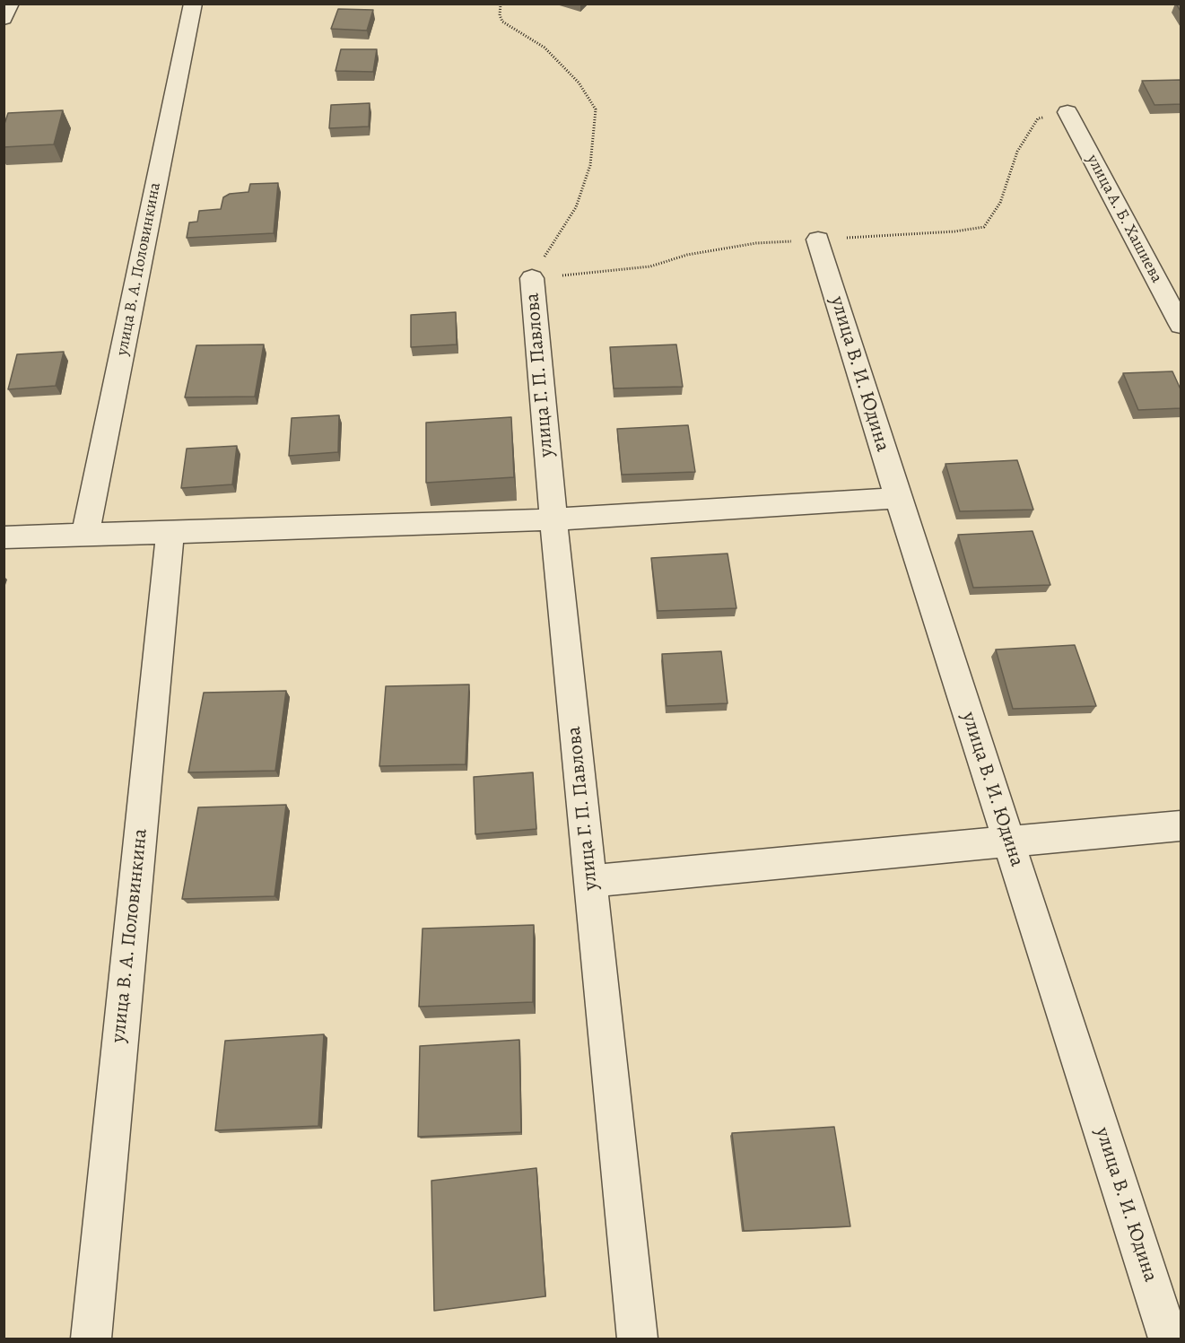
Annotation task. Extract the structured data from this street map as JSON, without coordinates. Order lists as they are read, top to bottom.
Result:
{
  "streets": {
    "street": [
      "улица А. Б. Хашиева",
      "улица В. А. Половинкина",
      "улица В. И. Юдина",
      "улица Г. П. Павлова"
    ]
  }
}
